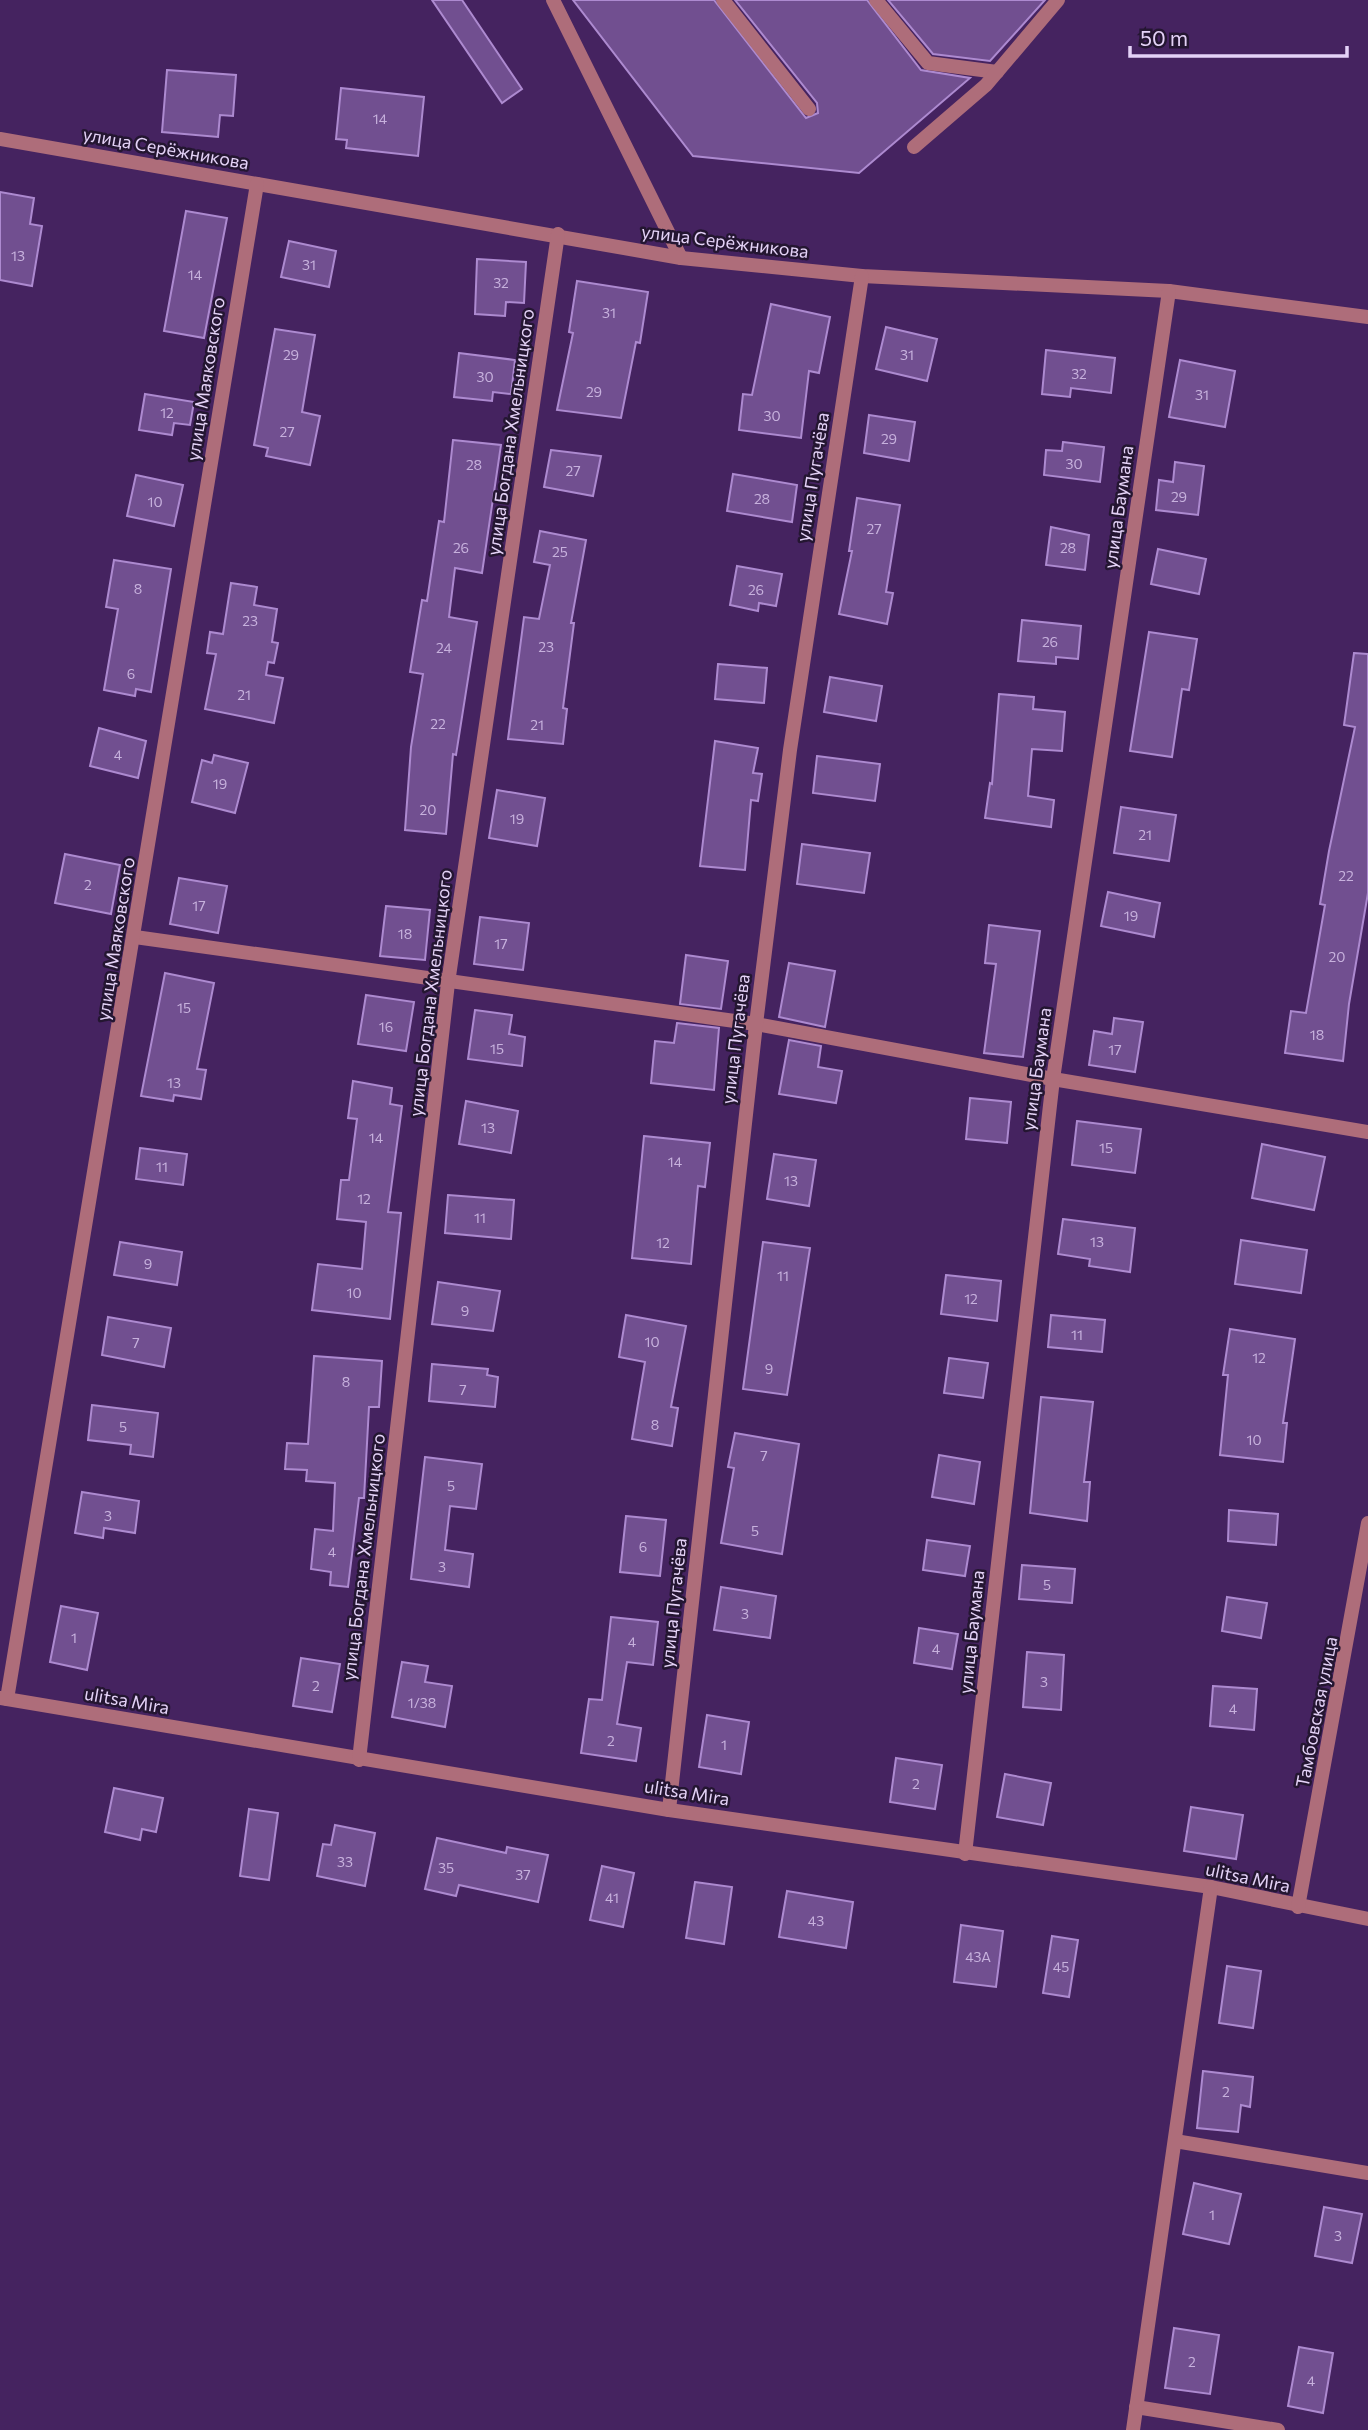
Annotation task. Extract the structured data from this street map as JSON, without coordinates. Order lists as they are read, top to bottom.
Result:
{
  "streets": {
    "street": [
      "улица Серёжникова",
      "улица Маяковского",
      "улица Богдана Хмельницкого",
      "улица Пугачёва",
      "улица Баумана",
      "ulitsa Mira",
      "Тамбовская улица"
    ]
  },
  "crossings": [
    ["улица Серёжникова", "улица Маяковского"],
    ["улица Серёжникова", "улица Богдана Хмельницкого"],
    ["улица Серёжникова", "улица Пугачёва"],
    ["улица Серёжникова", "улица Баумана"],
    ["улица Маяковского", "ulitsa Mira"],
    ["улица Богдана Хмельницкого", "ulitsa Mira"],
    ["улица Пугачёва", "ulitsa Mira"],
    ["улица Баумана", "ulitsa Mira"],
    ["ulitsa Mira", "Тамбовская улица"]
  ],
  "house_numbers": [
    "14",
    "13",
    "31",
    "14",
    "32",
    "31",
    "29",
    "31",
    "32",
    "30",
    "29",
    "31",
    "12",
    "30",
    "27",
    "29",
    "30",
    "28",
    "27",
    "29",
    "28",
    "10",
    "27",
    "26",
    "28",
    "25",
    "8",
    "26",
    "23",
    "26",
    "23",
    "24",
    "6",
    "21",
    "22",
    "21",
    "4",
    "19",
    "20",
    "19",
    "21",
    "22",
    "2",
    "17",
    "19",
    "18",
    "17",
    "20",
    "15",
    "16",
    "18",
    "15",
    "17",
    "13",
    "13",
    "14",
    "15",
    "14",
    "11",
    "13",
    "12",
    "11",
    "13",
    "12",
    "9",
    "11",
    "10",
    "12",
    "9",
    "11",
    "10",
    "7",
    "12",
    "9",
    "8",
    "7",
    "8",
    "5",
    "10",
    "7",
    "5",
    "3",
    "5",
    "6",
    "4",
    "3",
    "5",
    "3",
    "1",
    "4",
    "4",
    "3",
    "2",
    "1/38",
    "4",
    "2",
    "1",
    "2",
    "33",
    "35",
    "37",
    "41",
    "43",
    "43А",
    "45",
    "2",
    "1",
    "3",
    "2",
    "4"
  ],
  "scale_bar": "50 m"
}
